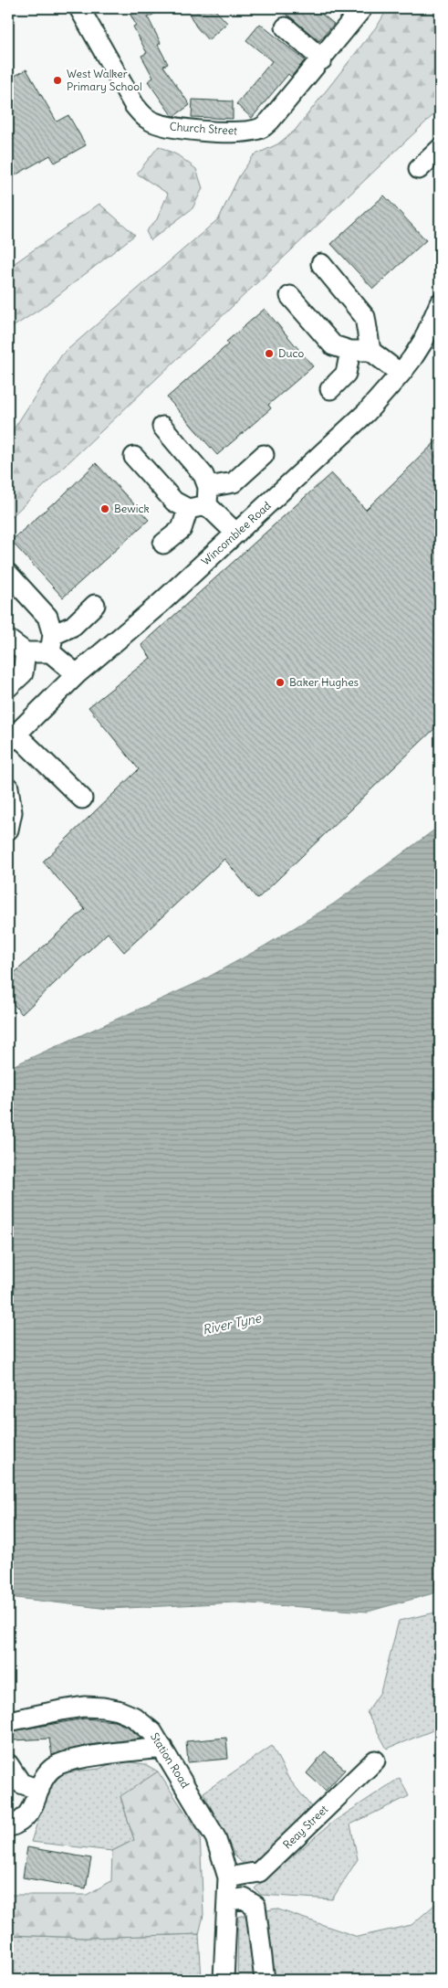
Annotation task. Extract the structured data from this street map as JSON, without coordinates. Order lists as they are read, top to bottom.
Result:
{
  "streets": {
    "street": [
      "Church Street",
      "Wincomblee Road",
      "Station Road",
      "Reay Street"
    ]
  },
  "crossings": [
    ["Station Road", "Reay Street"]
  ],
  "water": ["River Tyne"],
  "places": [
    "West Walker Primary School",
    "Duco",
    "Bewick",
    "Baker Hughes"
  ]
}
